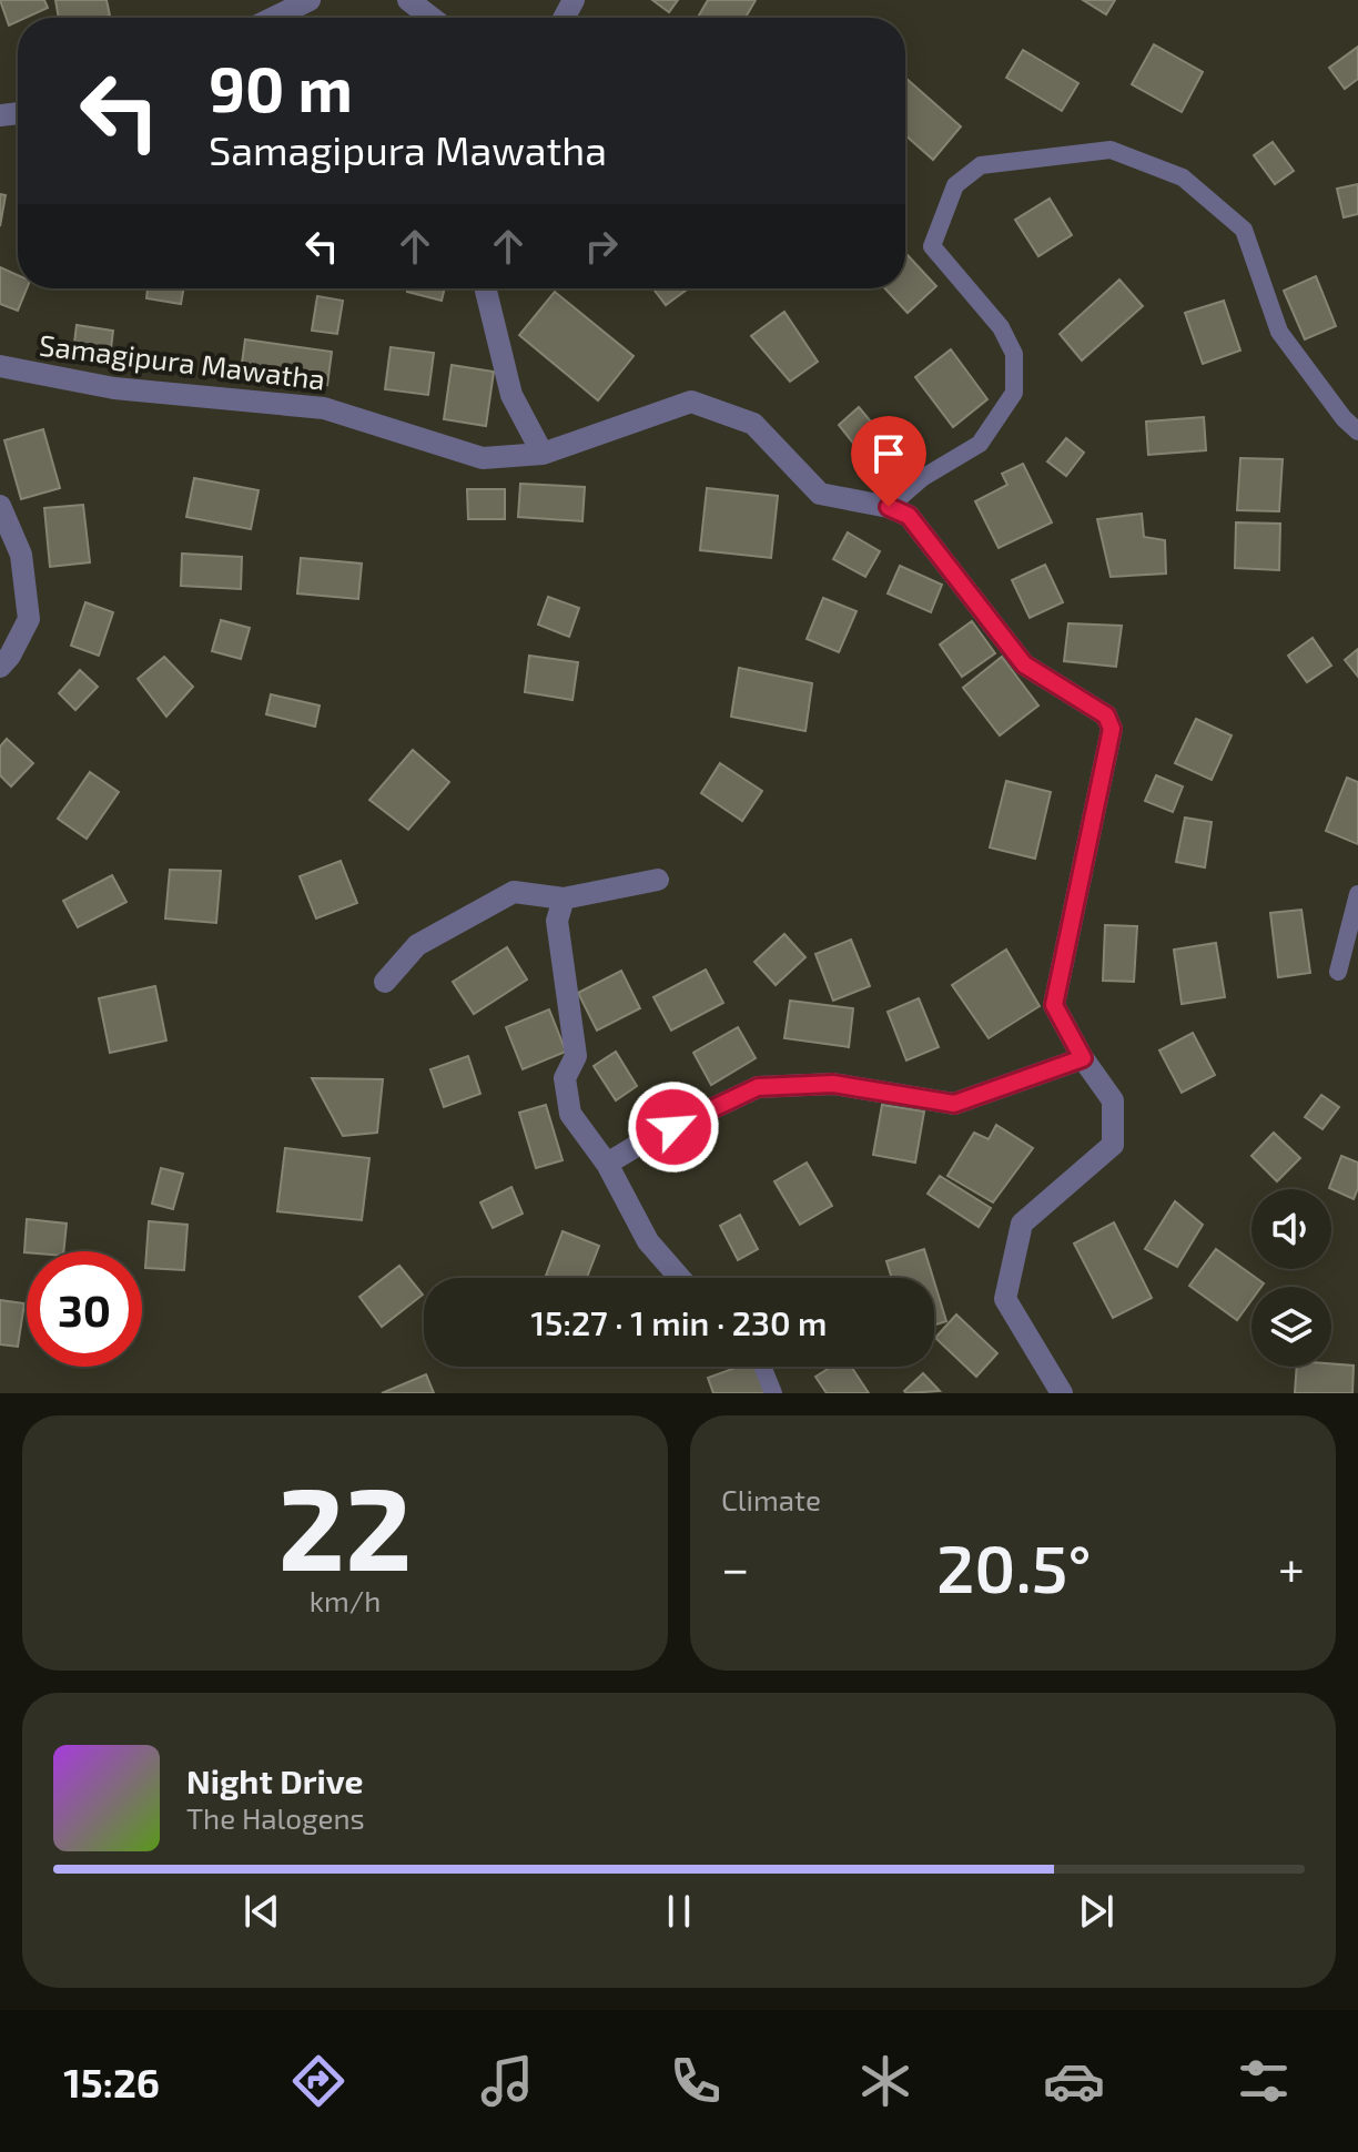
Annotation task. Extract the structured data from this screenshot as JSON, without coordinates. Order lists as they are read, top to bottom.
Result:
{
  "streets": {
    "street": ["Samagipura Mawatha"]
  },
  "page": {
    "turn": ["90 m", "Samagipura Mawatha"],
    "limit": "30",
    "trip": "15:27 · 1 min · 230 m",
    "tile": [
      ["22", "km/h"],
      "Climate"
    ],
    "heat": ["−", "20.5°", "+"],
    "song": ["Night Drive", "The Halogens"],
    "tabs": "15:26"
  }
}
